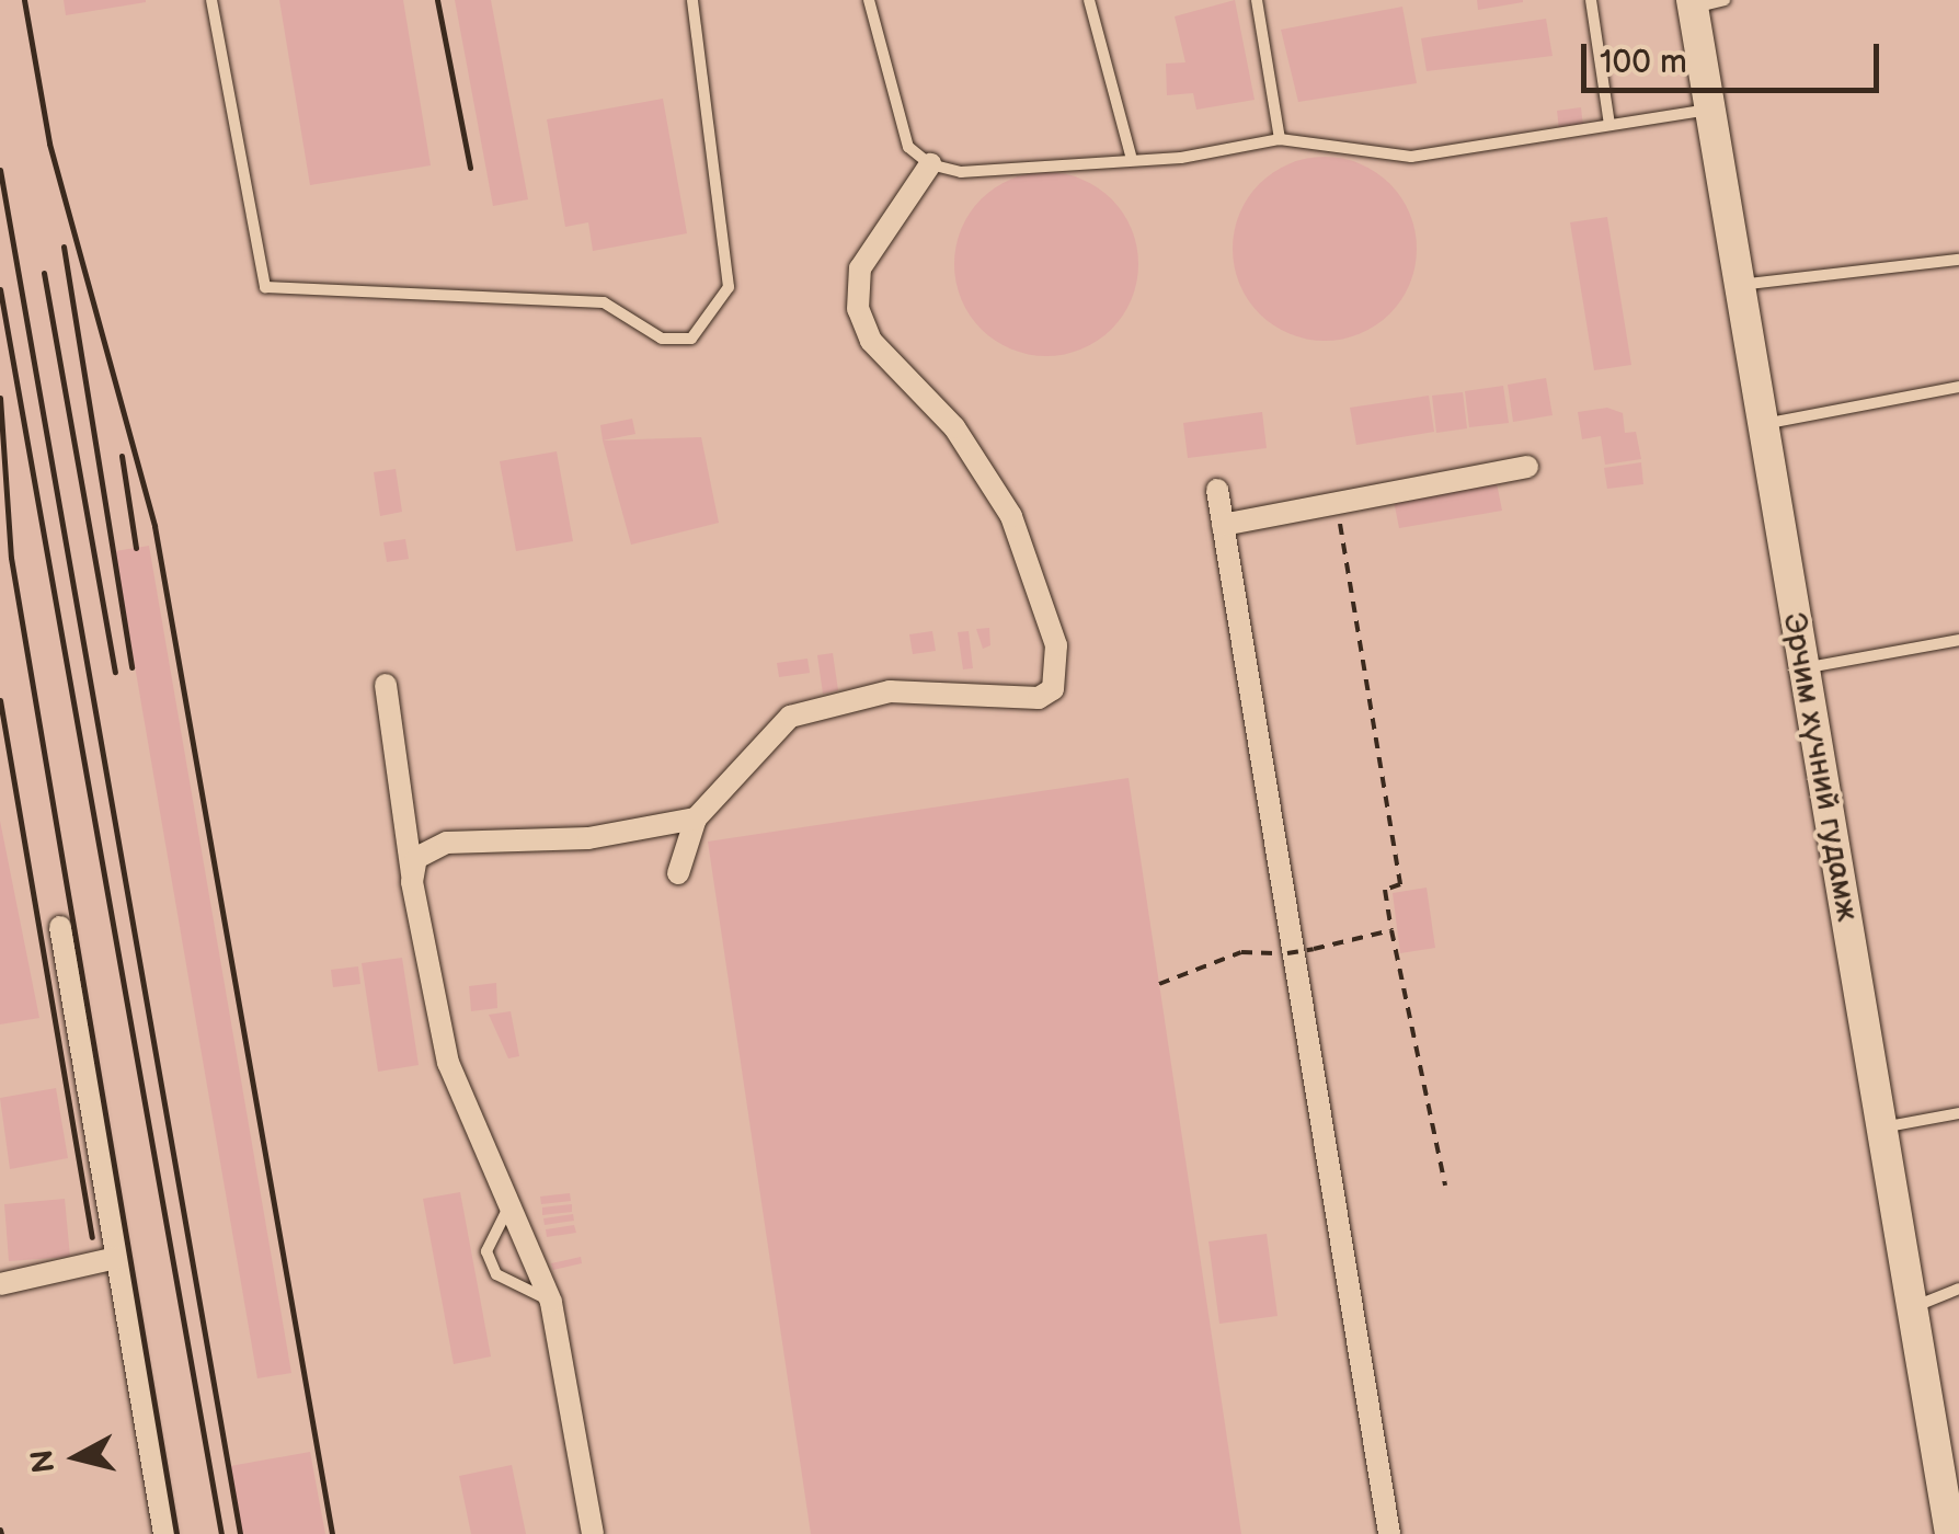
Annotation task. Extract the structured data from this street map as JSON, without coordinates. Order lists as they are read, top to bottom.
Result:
{
  "streets": {
    "main road": ["Эрчим хүчний гудамж"]
  },
  "scale_bar": "100 m",
  "north": "left"
}
